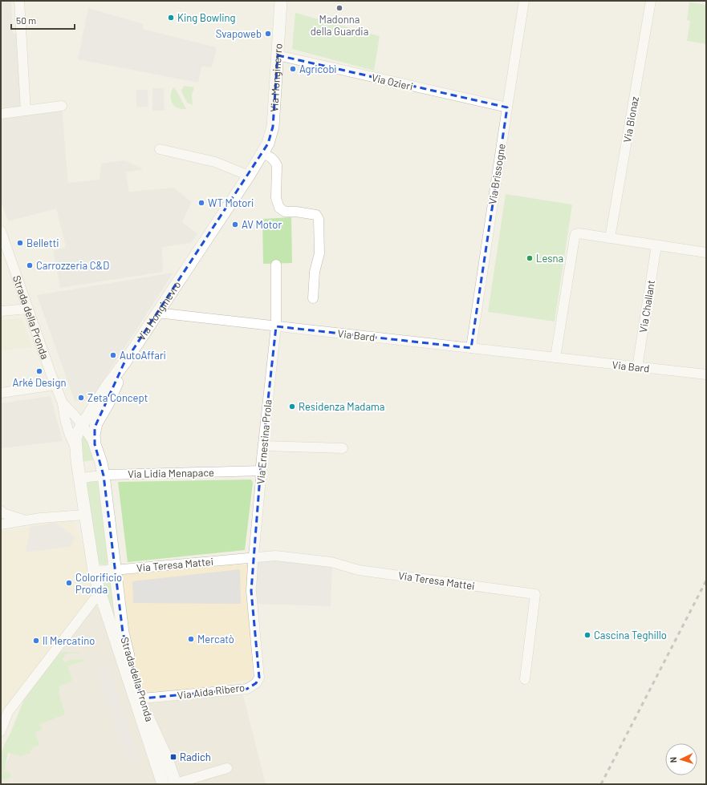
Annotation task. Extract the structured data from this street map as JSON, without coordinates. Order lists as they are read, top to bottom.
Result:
{
  "streets": {
    "street": [
      "Via Monginevro",
      "Via Ozieri",
      "Via Bionaz",
      "Via Brissogne",
      "Via Challant",
      "Strada della Pronda",
      "Via Bard",
      "Via Ernestina Prola",
      "Via Lidia Menapace",
      "Via Teresa Mattei",
      "Via Aida Ribero"
    ]
  },
  "crossings": [
    ["Via Monginevro", "Via Ozieri"],
    ["Via Monginevro", "Strada della Pronda"],
    ["Via Monginevro", "Via Bard"],
    ["Via Ozieri", "Via Brissogne"],
    ["Via Brissogne", "Via Bard"],
    ["Via Challant", "Via Bard"],
    ["Strada della Pronda", "Via Lidia Menapace"],
    ["Strada della Pronda", "Via Teresa Mattei"],
    ["Strada della Pronda", "Via Aida Ribero"],
    ["Via Bard", "Via Ernestina Prola"],
    ["Via Ernestina Prola", "Via Lidia Menapace"],
    ["Via Ernestina Prola", "Via Teresa Mattei"],
    ["Via Ernestina Prola", "Via Aida Ribero"],
    ["Via Teresa Mattei", "Via Aida Ribero"]
  ],
  "places": {
    "other": [
      "Madonna della Guardia",
      "King Bowling",
      "Svapoweb",
      "Agricobì",
      "WT Motori",
      "AV Motor",
      "Belletti",
      "Lesna",
      "Carrozzeria C&D",
      "AutoAffari",
      "Arké Design",
      "Zeta Concept",
      "Residenza Madama",
      "Colorificio Pronda",
      "Cascina Teghillo",
      "Mercatò",
      "Il Mercatino"
    ],
    "transit": ["Radich"]
  },
  "scale_bar": "50 m",
  "north": "left"
}
